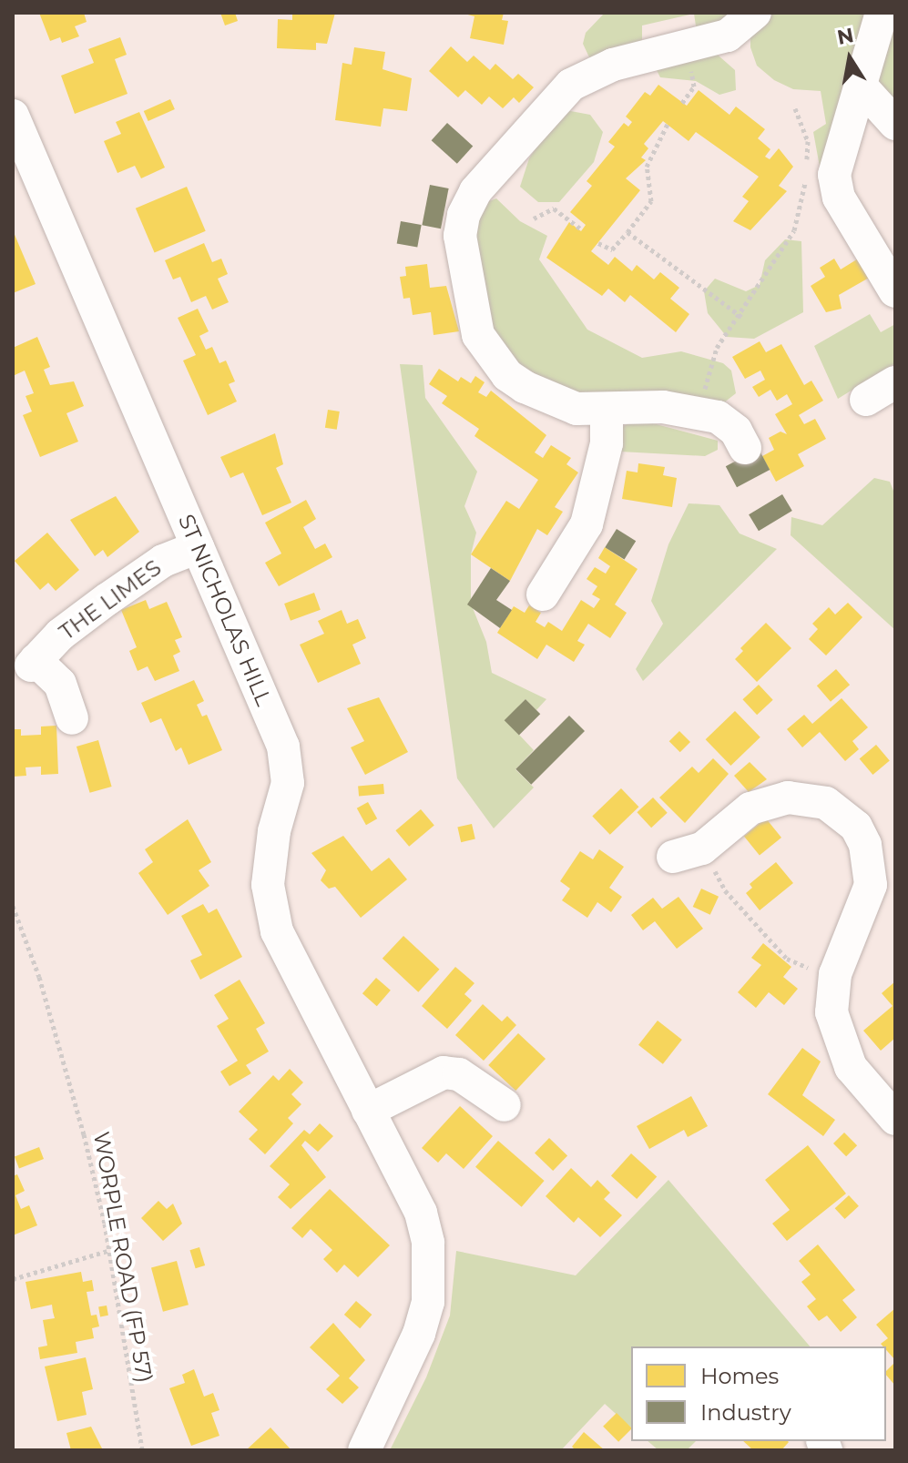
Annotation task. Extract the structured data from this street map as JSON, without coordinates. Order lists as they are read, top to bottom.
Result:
{
  "streets": {
    "street": ["THE LIMES", "ST NICHOLAS HILL"],
    "path": ["WORPLE ROAD (FP 57)"]
  },
  "crossings": [
    ["THE LIMES", "ST NICHOLAS HILL"]
  ],
  "legend": ["Homes", "Industry"],
  "north": "top"
}
